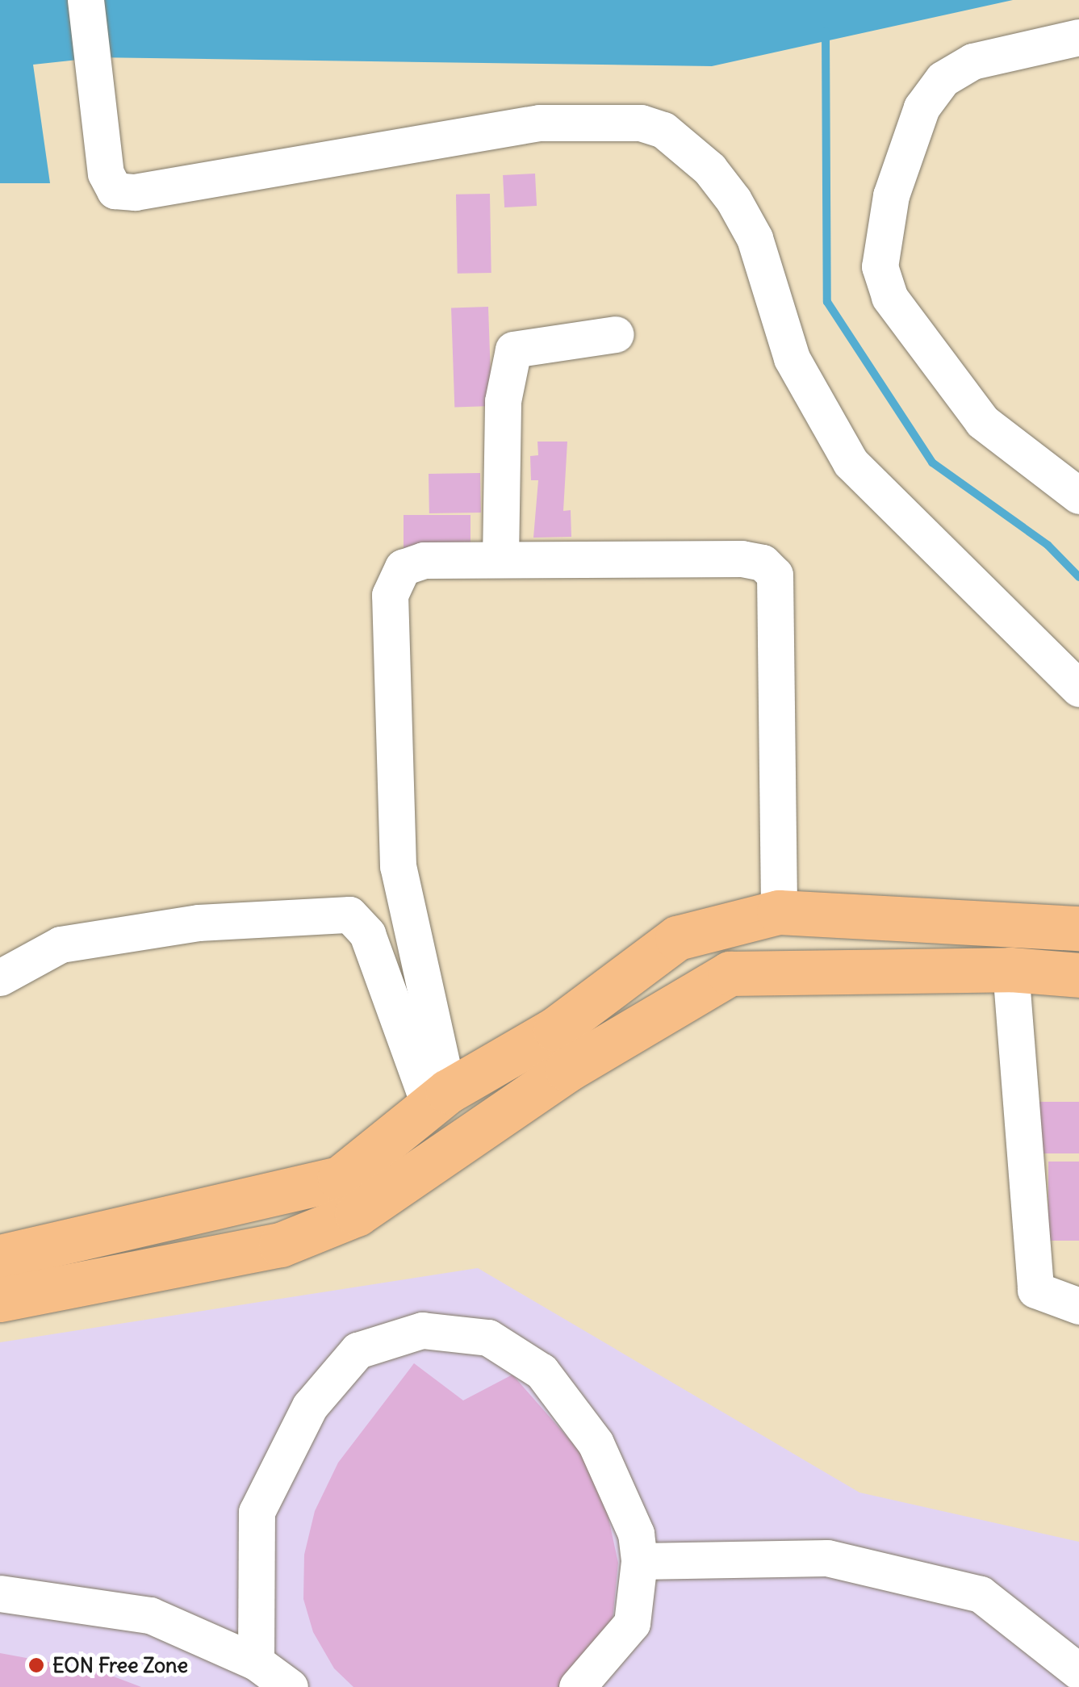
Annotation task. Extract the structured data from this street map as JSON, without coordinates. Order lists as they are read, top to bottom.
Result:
{
  "places": ["EON Free Zone"]
}
